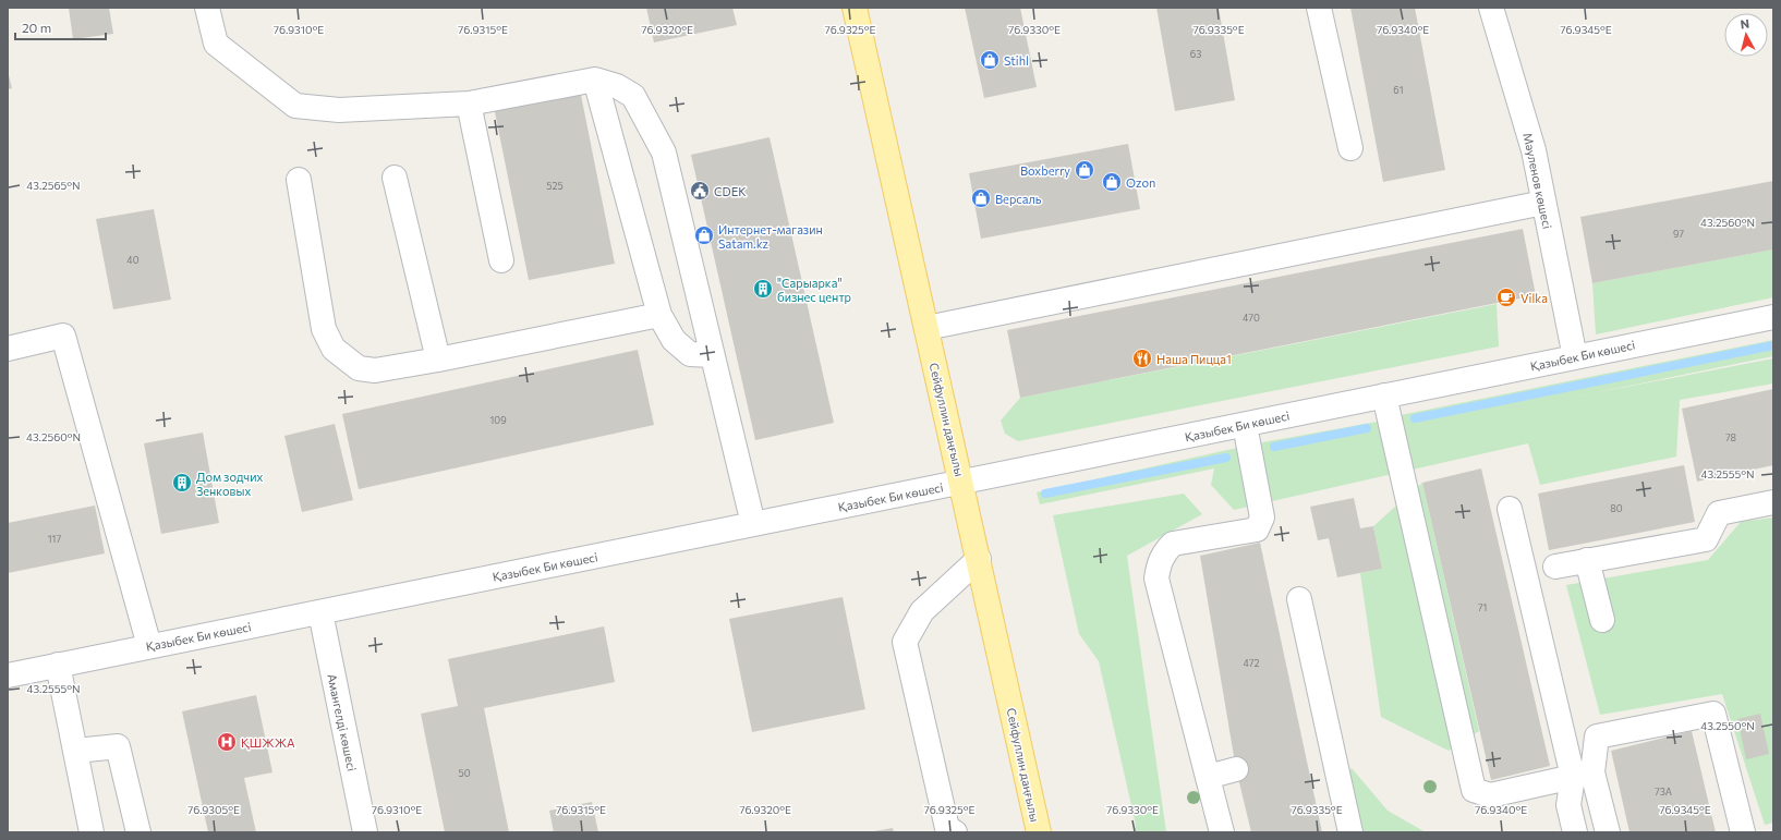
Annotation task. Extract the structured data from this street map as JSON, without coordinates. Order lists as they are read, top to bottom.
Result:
{
  "streets": {
    "main road": ["Сейфуллин даңғылы"],
    "street": ["Мәуленов көшесі", "Қазыбек Би көшесі", "Амангелді көшесі"]
  },
  "crossings": [
    ["Мәуленов көшесі", "Қазыбек Би көшесі"],
    ["Қазыбек Би көшесі", "Сейфуллин даңғылы"],
    ["Қазыбек Би көшесі", "Амангелді көшесі"]
  ],
  "places": {
    "shop": [
      "Stihl",
      "Boxberry",
      "Ozon",
      "Версаль",
      "Интернет-магазин Satam.kz"
    ],
    "public building": ["CDEK"],
    "building": ["\"Сарыарка\" бизнес центр", "Дом зодчих Зенковых"],
    "cafe": ["Vilka"],
    "restaurant": ["Наша Пицца1"],
    "hospital": ["ҚШЖЖА"]
  },
  "house_numbers": [
    "63",
    "61",
    "525",
    "97",
    "40",
    "470",
    "109",
    "78",
    "80",
    "117",
    "71",
    "472",
    "50",
    "73А"
  ],
  "scale_bar": "20 m",
  "north": "top",
  "coordinates": [
    "76.9310°E",
    "76.9315°E",
    "76.9320°E",
    "76.9325°E",
    "76.9330°E",
    "76.9335°E",
    "76.9340°E",
    "76.9345°E",
    "43.2565°N",
    "43.2560°N",
    "43.2555°N",
    "43.2550°N",
    "76.9305°E"
  ]
}
